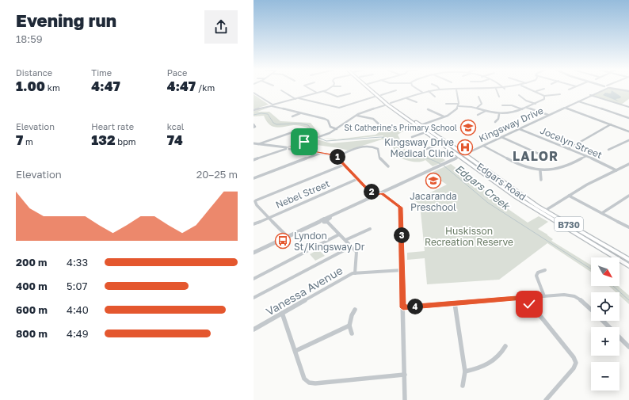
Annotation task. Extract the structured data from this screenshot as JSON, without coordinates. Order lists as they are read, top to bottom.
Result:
{
  "streets": {
    "main road": ["Edgars Road", "B730"],
    "street": [
      "Kingsway Drive",
      "Jocelyn Street",
      "Nebel Street",
      "Vanessa Avenue"
    ]
  },
  "crossings": [
    ["Kingsway Drive", "Jocelyn Street"],
    ["Kingsway Drive", "Edgars Road"]
  ],
  "districts": ["LALOR"],
  "water": ["Edgars Creek"],
  "parks": ["Huskisson Recreation Reserve"],
  "places": {
    "school or university": ["St Catherine's Primary School", "Jacaranda Preschool"],
    "hospital": ["Kingsway Drive Medical Clinic"],
    "bus stop": ["Lyndon St/Kingsway Dr"]
  },
  "north": "bottom right",
  "page": {
    "heading": ["Evening run", "18:59"],
    "stats": [
      ["Distance", "1.00 km"],
      ["Time", "4:47"],
      ["Pace", "4:47 /km"],
      ["Elevation", "7 m"],
      ["Heart rate", "132 bpm"],
      ["kcal", "74"]
    ],
    "pins": [
      "1",
      "2",
      "3",
      "4"
    ],
    "chart": ["Elevation", "20–25 m"],
    "list": [
      {
        "name": "200 m",
        "note": "4:33"
      },
      {
        "name": "400 m",
        "note": "5:07"
      },
      {
        "name": "600 m",
        "note": "4:40"
      },
      {
        "name": "800 m",
        "note": "4:49"
      }
    ],
    "map_buttons": ["+", "−"]
  }
}
